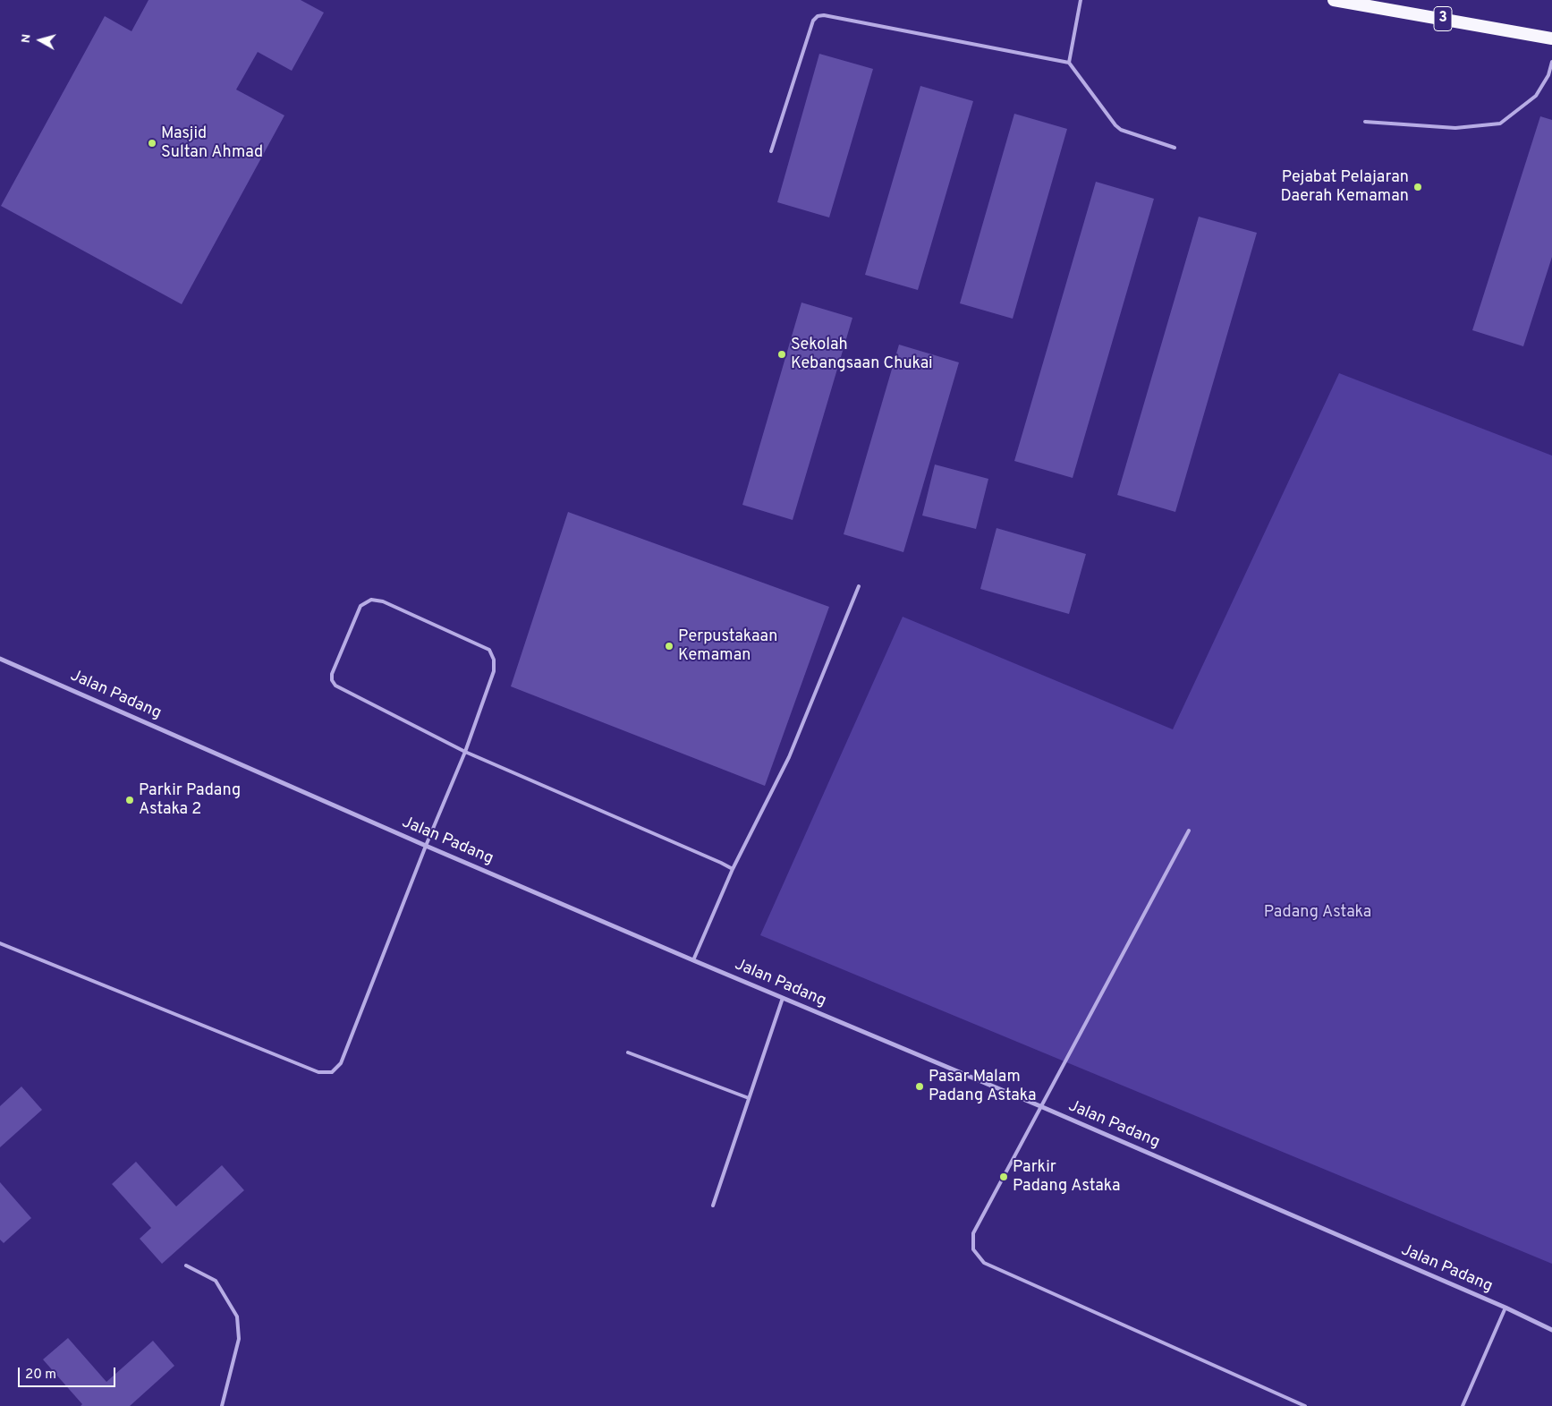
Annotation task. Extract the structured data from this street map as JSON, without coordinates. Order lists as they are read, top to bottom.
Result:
{
  "streets": {
    "highway": ["3"],
    "street": ["Jalan Padang"]
  },
  "parks": ["Padang Astaka"],
  "places": [
    "Masjid Sultan Ahmad",
    "Pejabat Pelajaran Daerah Kemaman",
    "Sekolah Kebangsaan Chukai",
    "Perpustakaan Kemaman",
    "Parkir Padang Astaka 2",
    "Pasar Malam Padang Astaka",
    "Parkir Padang Astaka"
  ],
  "scale_bar": "20 m",
  "north": "left"
}
